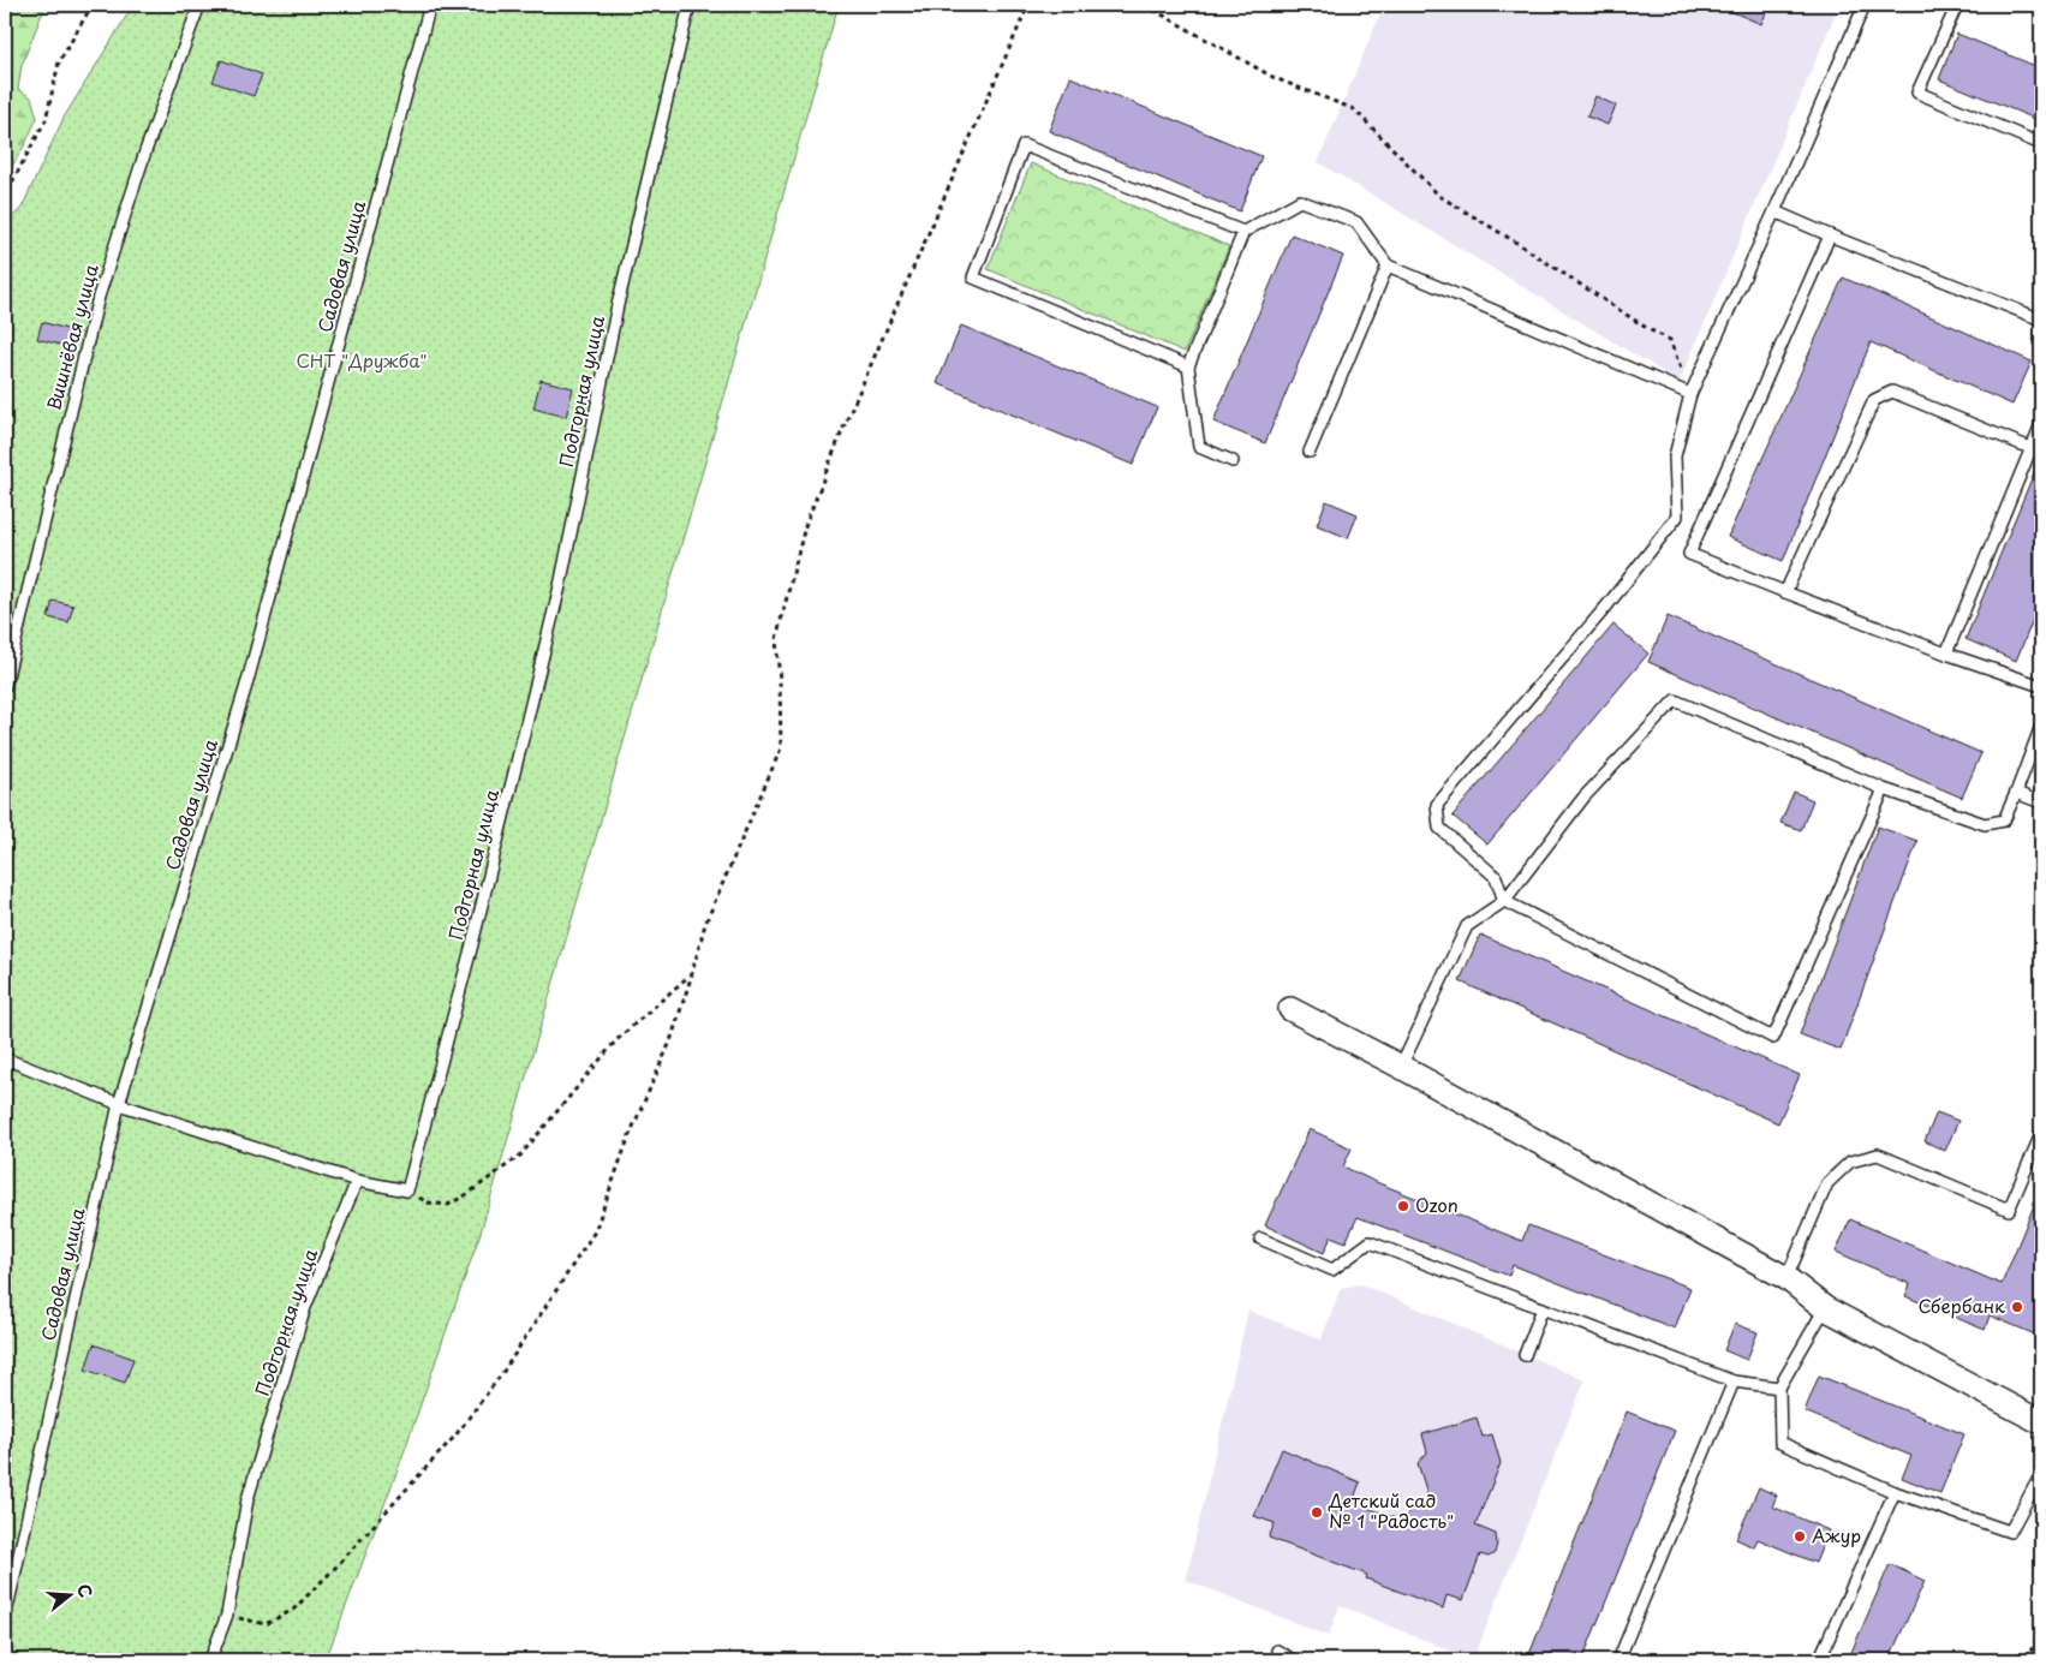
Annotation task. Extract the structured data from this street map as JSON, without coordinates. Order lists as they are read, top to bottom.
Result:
{
  "streets": {
    "lane": ["Садовая улица", "Вишнёвая улица", "Подгорная улица"]
  },
  "parks": ["СНТ \"Дружба\""],
  "places": [
    "Ozon",
    "Сбербанк",
    "Детский сад № 1 \"Радость\"",
    "Ажур"
  ],
  "north": "right"
}
